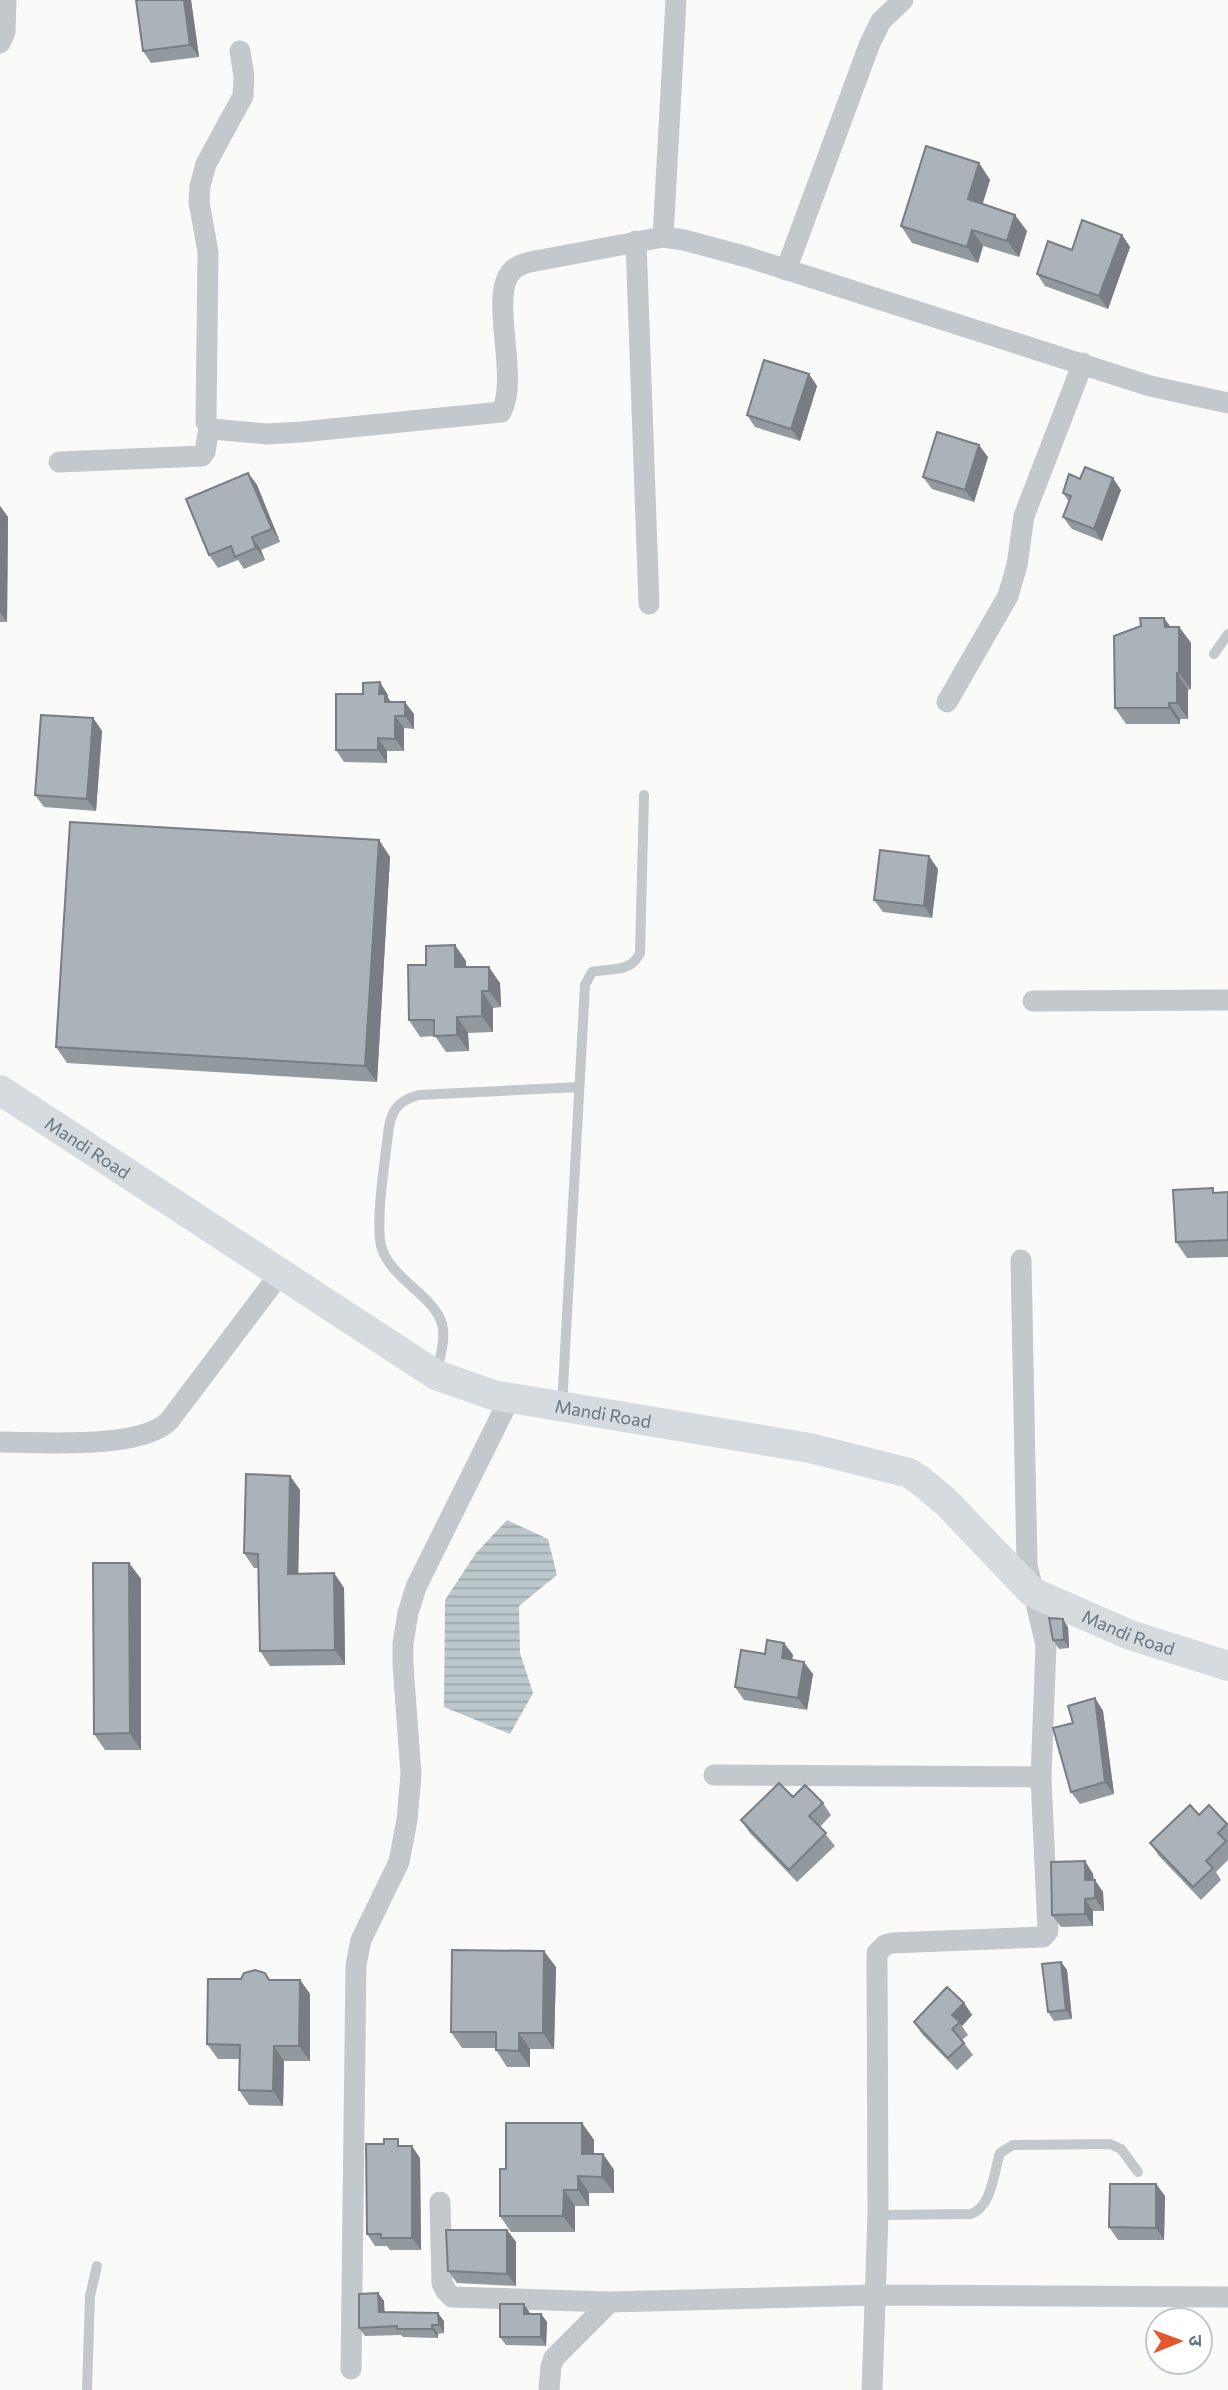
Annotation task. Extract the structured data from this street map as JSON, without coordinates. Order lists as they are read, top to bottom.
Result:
{
  "streets": {
    "street": ["Mandi Road"]
  },
  "north": "right"
}
